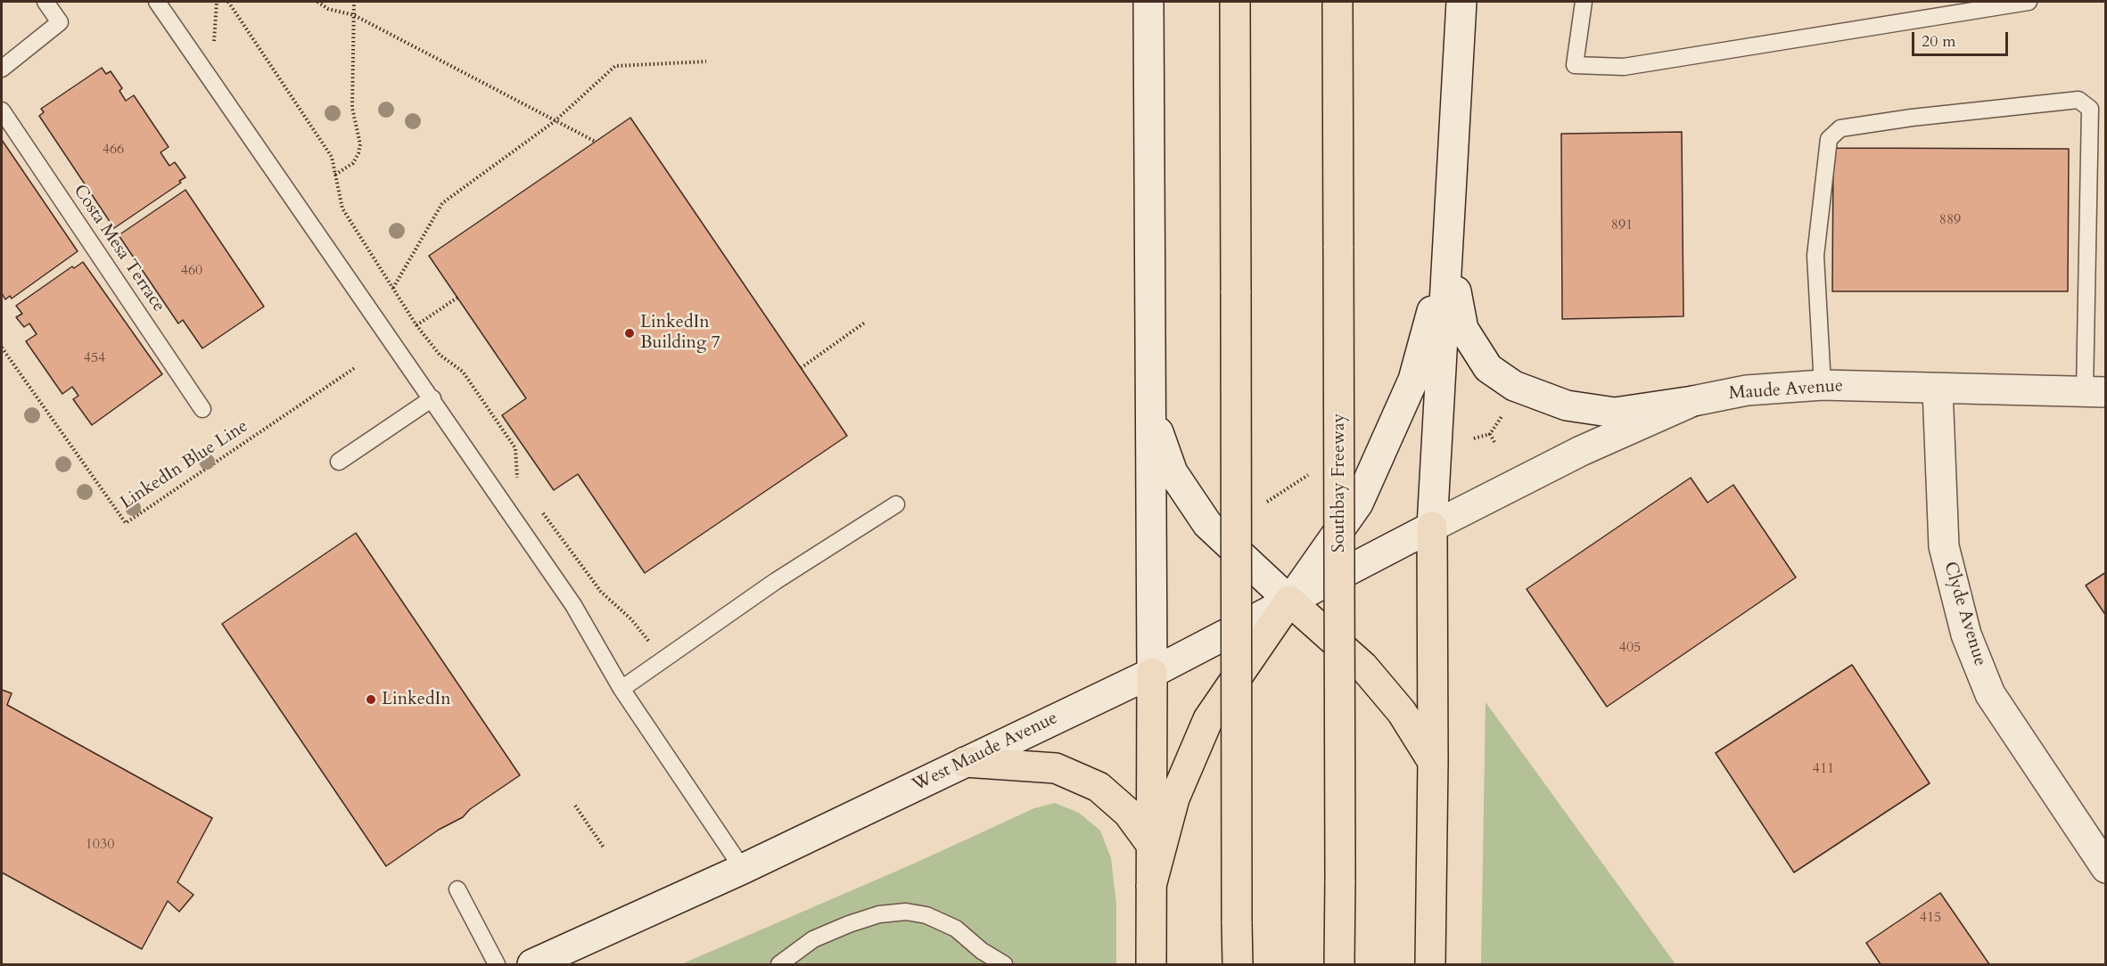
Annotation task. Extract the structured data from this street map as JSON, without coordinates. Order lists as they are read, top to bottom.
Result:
{
  "streets": {
    "highway": ["Southbay Freeway"],
    "main road": ["Maude Avenue", "Clyde Avenue", "West Maude Avenue"],
    "lane": ["Costa Mesa Terrace"],
    "path": ["LinkedIn Blue Line"]
  },
  "crossings": [
    ["Maude Avenue", "Clyde Avenue"],
    ["Maude Avenue", "West Maude Avenue"]
  ],
  "places": ["LinkedIn Building 7", "LinkedIn"],
  "house_numbers": [
    "466",
    "889",
    "891",
    "460",
    "454",
    "405",
    "411",
    "1030",
    "415"
  ],
  "scale_bar": "20 m"
}
